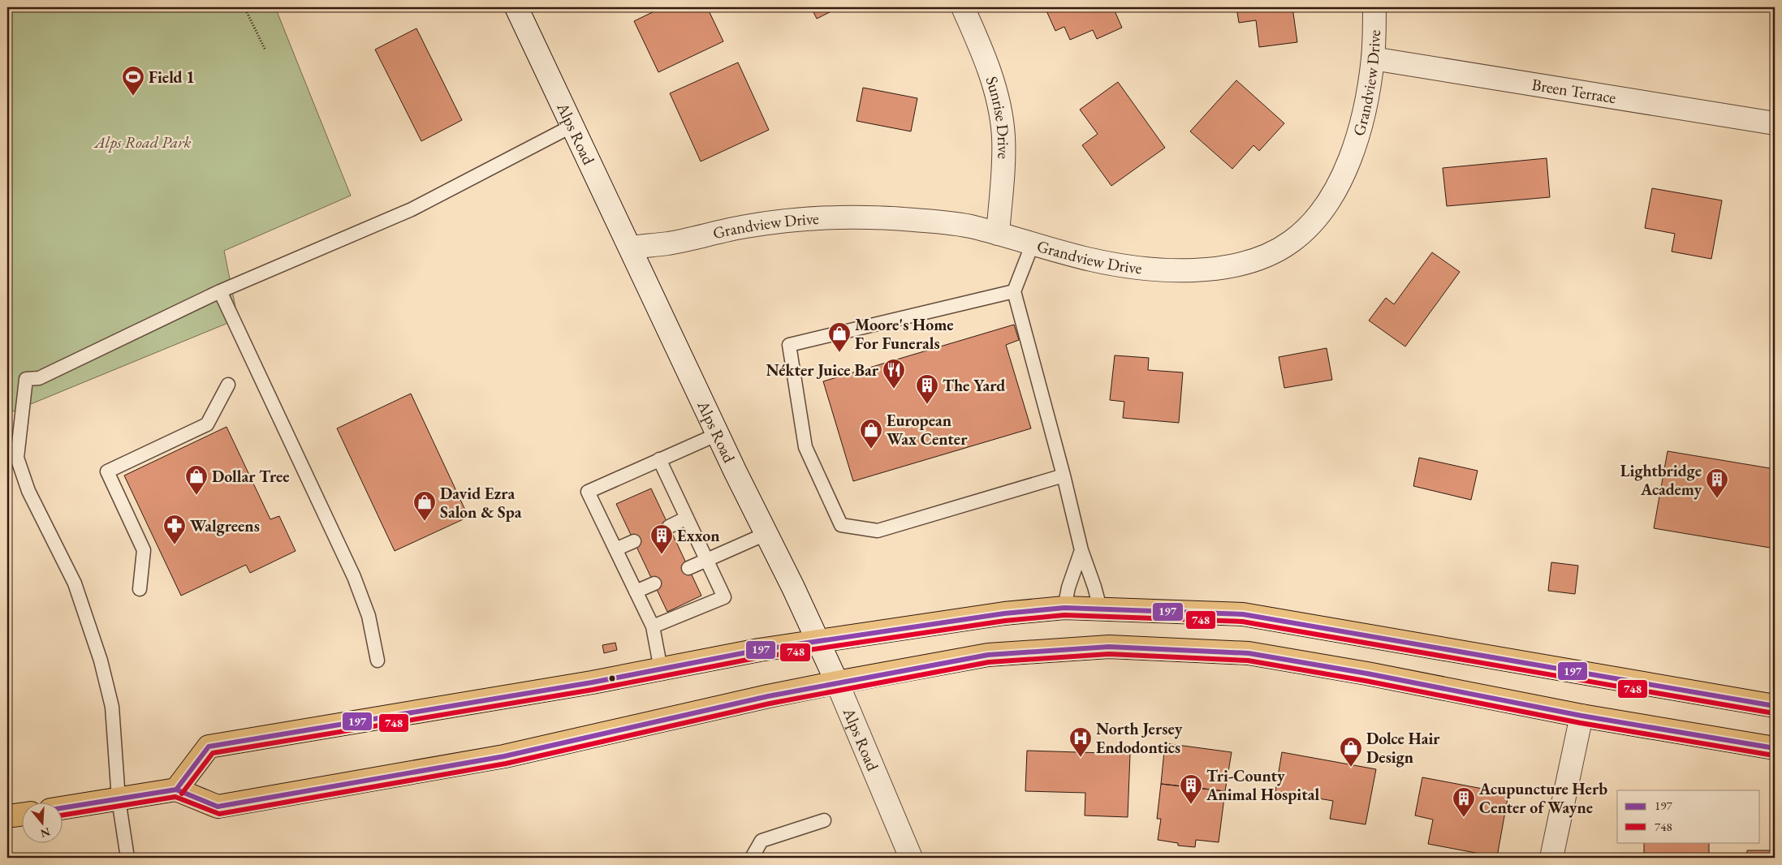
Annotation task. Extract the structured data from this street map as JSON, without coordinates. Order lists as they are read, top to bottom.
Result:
{
  "streets": {
    "street": [
      "Grandview Drive",
      "Breen Terrace",
      "Sunrise Drive",
      "Alps Road"
    ]
  },
  "crossings": [
    ["Grandview Drive", "Breen Terrace"],
    ["Grandview Drive", "Sunrise Drive"],
    ["Grandview Drive", "Alps Road"]
  ],
  "parks": ["Alps Road Park"],
  "places": {
    "sports": ["Field 1"],
    "shop": [
      "Moore's Home For Funerals",
      "European Wax Center",
      "Dollar Tree",
      "David Ezra Salon & Spa",
      "Dolce Hair Design"
    ],
    "restaurant": ["Nékter Juice Bar"],
    "building": [
      "The Yard",
      "Lightbridge Academy",
      "Exxon",
      "Tri-County Animal Hospital",
      "Acupuncture Herb Center of Wayne"
    ],
    "pharmacy": ["Walgreens"],
    "hospital": ["North Jersey Endodontics"]
  },
  "lines": ["transit line 197", "transit line 748"],
  "legend": ["197", "748"],
  "north": "bottom"
}
